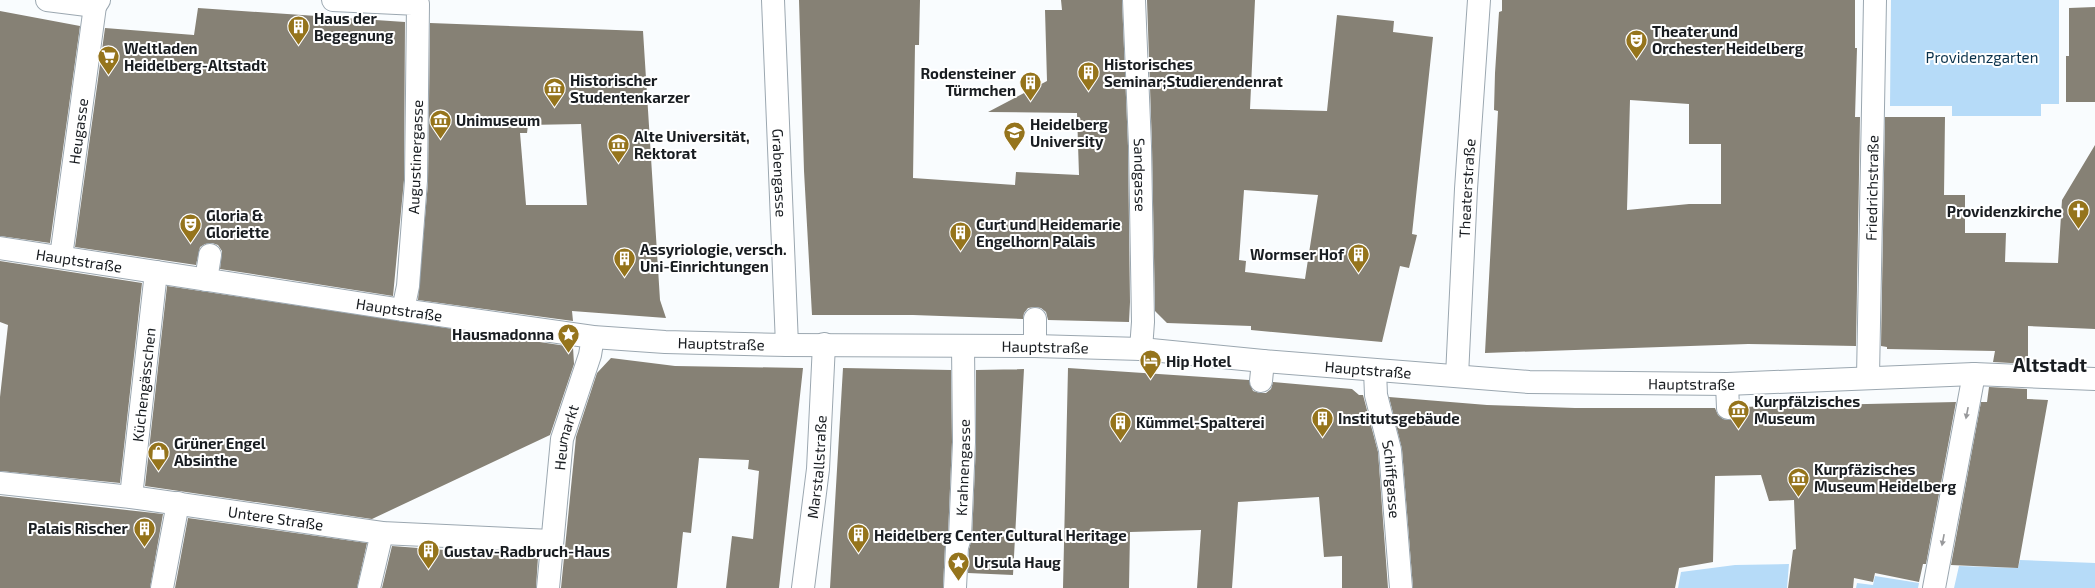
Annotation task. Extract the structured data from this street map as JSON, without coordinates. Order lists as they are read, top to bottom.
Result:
{
  "streets": {
    "street": [
      "Heugasse",
      "Augustinergasse",
      "Grabengasse",
      "Sandgasse",
      "Theaterstraße",
      "Friedrichstraße",
      "Hauptstraße",
      "Küchengässchen",
      "Heumarkt",
      "Marstallstraße",
      "Krahnengasse",
      "Schiffgasse",
      "Untere Straße"
    ]
  },
  "crossings": [
    ["Heugasse", "Hauptstraße"],
    ["Augustinergasse", "Hauptstraße"],
    ["Grabengasse", "Hauptstraße"],
    ["Sandgasse", "Hauptstraße"],
    ["Theaterstraße", "Hauptstraße"],
    ["Friedrichstraße", "Hauptstraße"],
    ["Hauptstraße", "Küchengässchen"],
    ["Hauptstraße", "Heumarkt"],
    ["Hauptstraße", "Marstallstraße"],
    ["Hauptstraße", "Krahnengasse"],
    ["Hauptstraße", "Schiffgasse"],
    ["Küchengässchen", "Untere Straße"],
    ["Heumarkt", "Untere Straße"]
  ],
  "districts": ["Altstadt"],
  "parks": ["Providenzgarten"],
  "places": {
    "building": [
      "Haus der Begegnung",
      "Historisches Seminar;Studierendenrat",
      "Rodensteiner Türmchen",
      "Curt und Heidemarie Engelhorn Palais",
      "Wormser Hof",
      "Assyriologie, versch. Uni-Einrichtungen",
      "Institutsgebäude",
      "Kümmel-Spalterei",
      "Palais Rischer",
      "Heidelberg Center Cultural Heritage",
      "Gustav-Radbruch-Haus"
    ],
    "theatre": ["Theater und Orchester Heidelberg", "Gloria & Gloriette"],
    "supermarket": ["Weltladen Heidelberg-Altstadt"],
    "museum": [
      "Historischer Studentenkarzer",
      "Unimuseum",
      "Alte Universität, Rektorat",
      "Kurpfälzisches Museum",
      "Kurpfäzisches Museum Heidelberg"
    ],
    "school or university": ["Heidelberg University"],
    "church": ["Providenzkirche"],
    "place": ["Hausmadonna", "Ursula Haug"],
    "hotel": ["Hip Hotel"],
    "shop": ["Grüner Engel Absinthe"]
  }
}
